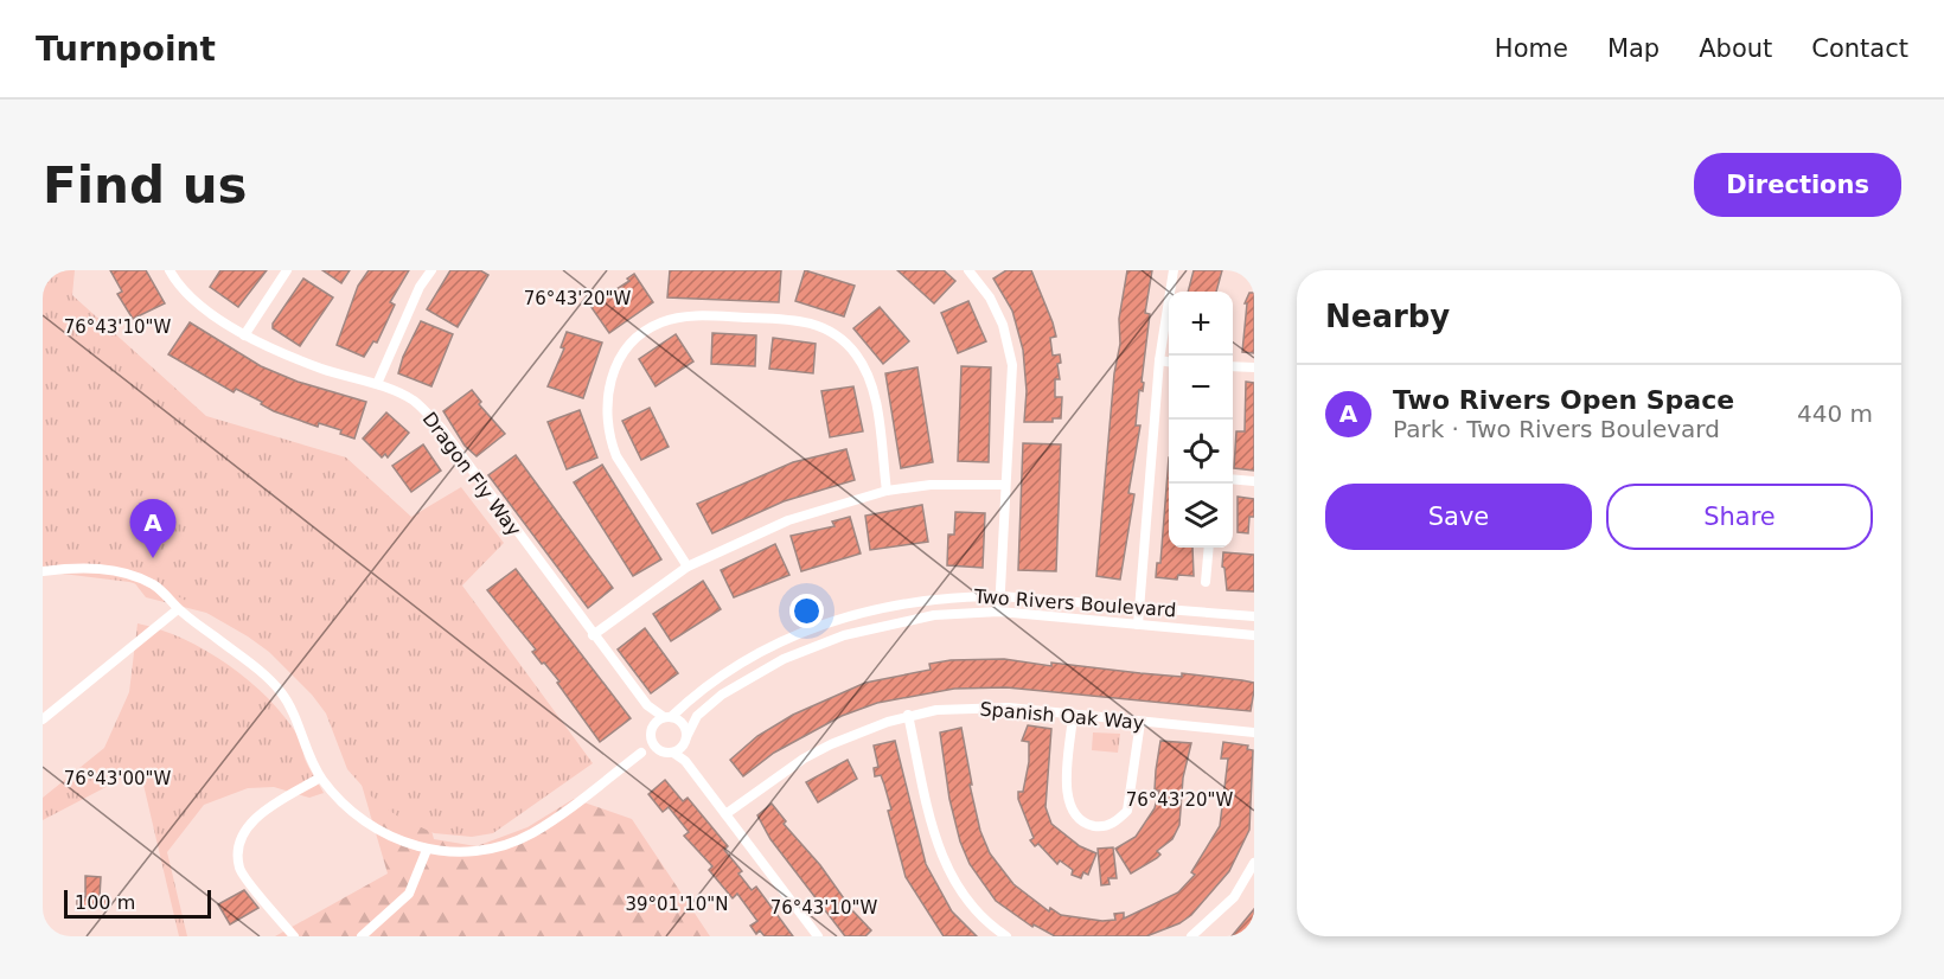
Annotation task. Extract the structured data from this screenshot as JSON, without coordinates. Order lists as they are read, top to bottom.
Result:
{
  "streets": {
    "street": ["Dragon Fly Way", "Two Rivers Boulevard", "Spanish Oak Way"]
  },
  "crossings": [
    ["Dragon Fly Way", "Two Rivers Boulevard"]
  ],
  "scale_bar": "100 m",
  "page": {
    "header": "Turnpoint",
    "nav": [
      "Home",
      "Map",
      "About",
      "Contact"
    ],
    "buttons": [
      "Directions",
      ["Save", "Share"]
    ],
    "title": "Find us",
    "heading": "Nearby",
    "map_buttons": ["+", "−"],
    "list": [
      {
        "mark": "A",
        "name": "Two Rivers Open Space",
        "note": "Park · Two Rivers Boulevard",
        "value": "440 m"
      }
    ],
    "pins": "A",
    "scale": "100 m"
  },
  "coordinates": [
    "76°43'20\"W",
    "76°43'10\"W",
    "76°43'00\"W",
    "39°01'10\"N"
  ]
}
